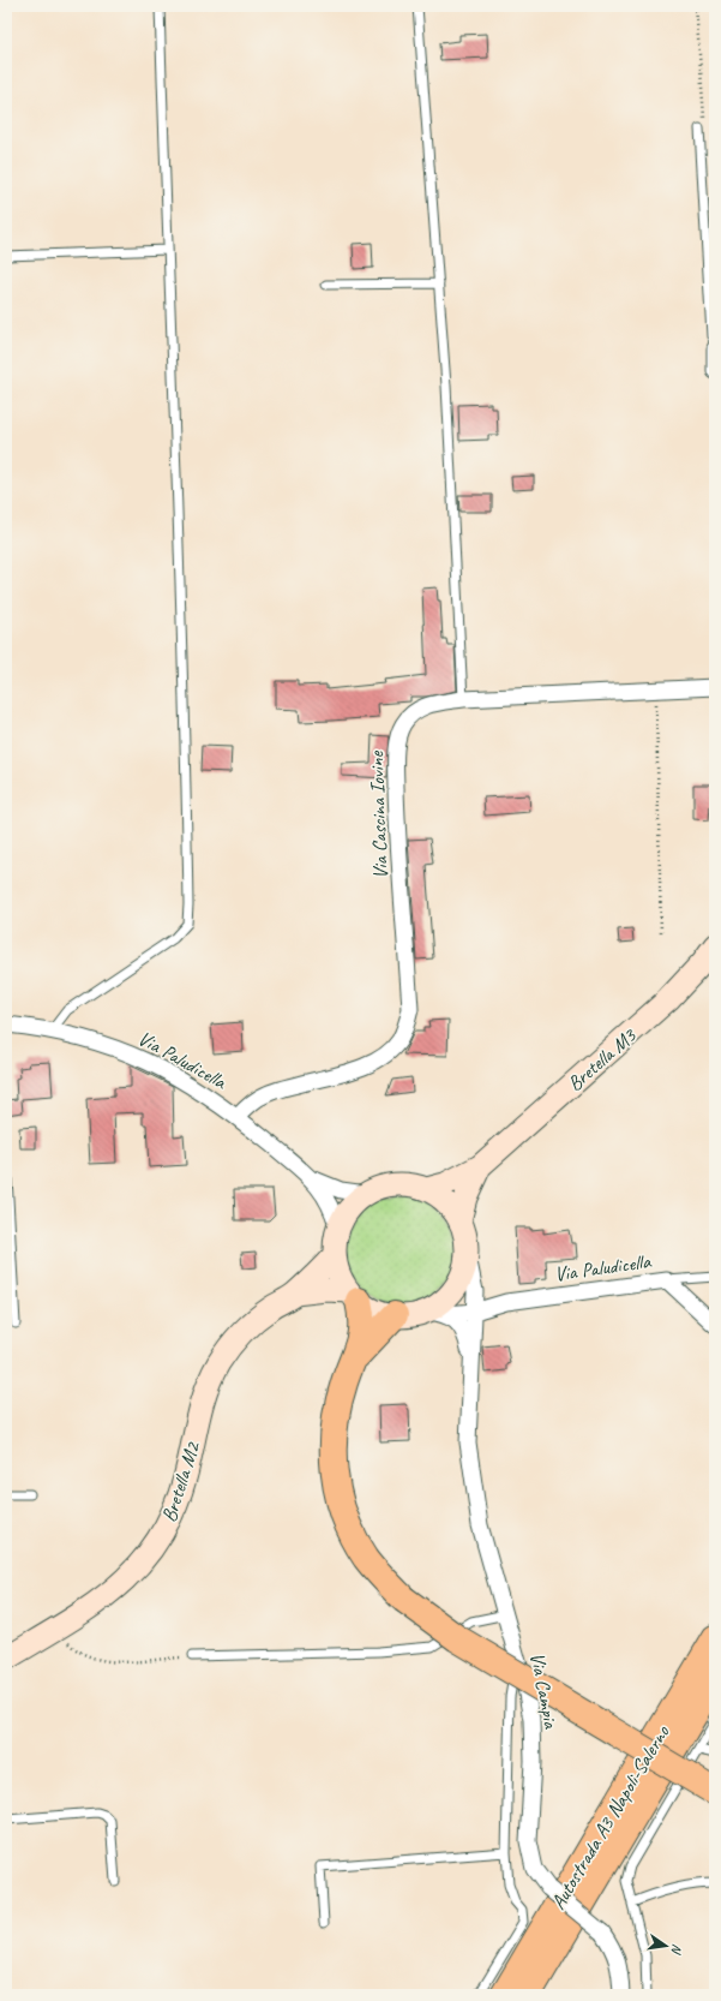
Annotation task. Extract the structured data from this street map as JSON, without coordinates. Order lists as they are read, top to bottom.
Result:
{
  "streets": {
    "highway": ["Autostrada A3 Napoli-Salerno"],
    "street": [
      "Via Cascina Iovine",
      "Via Paludicella",
      "Bretella M3",
      "Bretella M2",
      "Via Campia"
    ]
  },
  "crossings": [
    ["Via Cascina Iovine", "Via Paludicella"],
    ["Via Paludicella", "Bretella M3"],
    ["Via Paludicella", "Bretella M2"],
    ["Bretella M3", "Bretella M2"]
  ],
  "north": "right"
}
